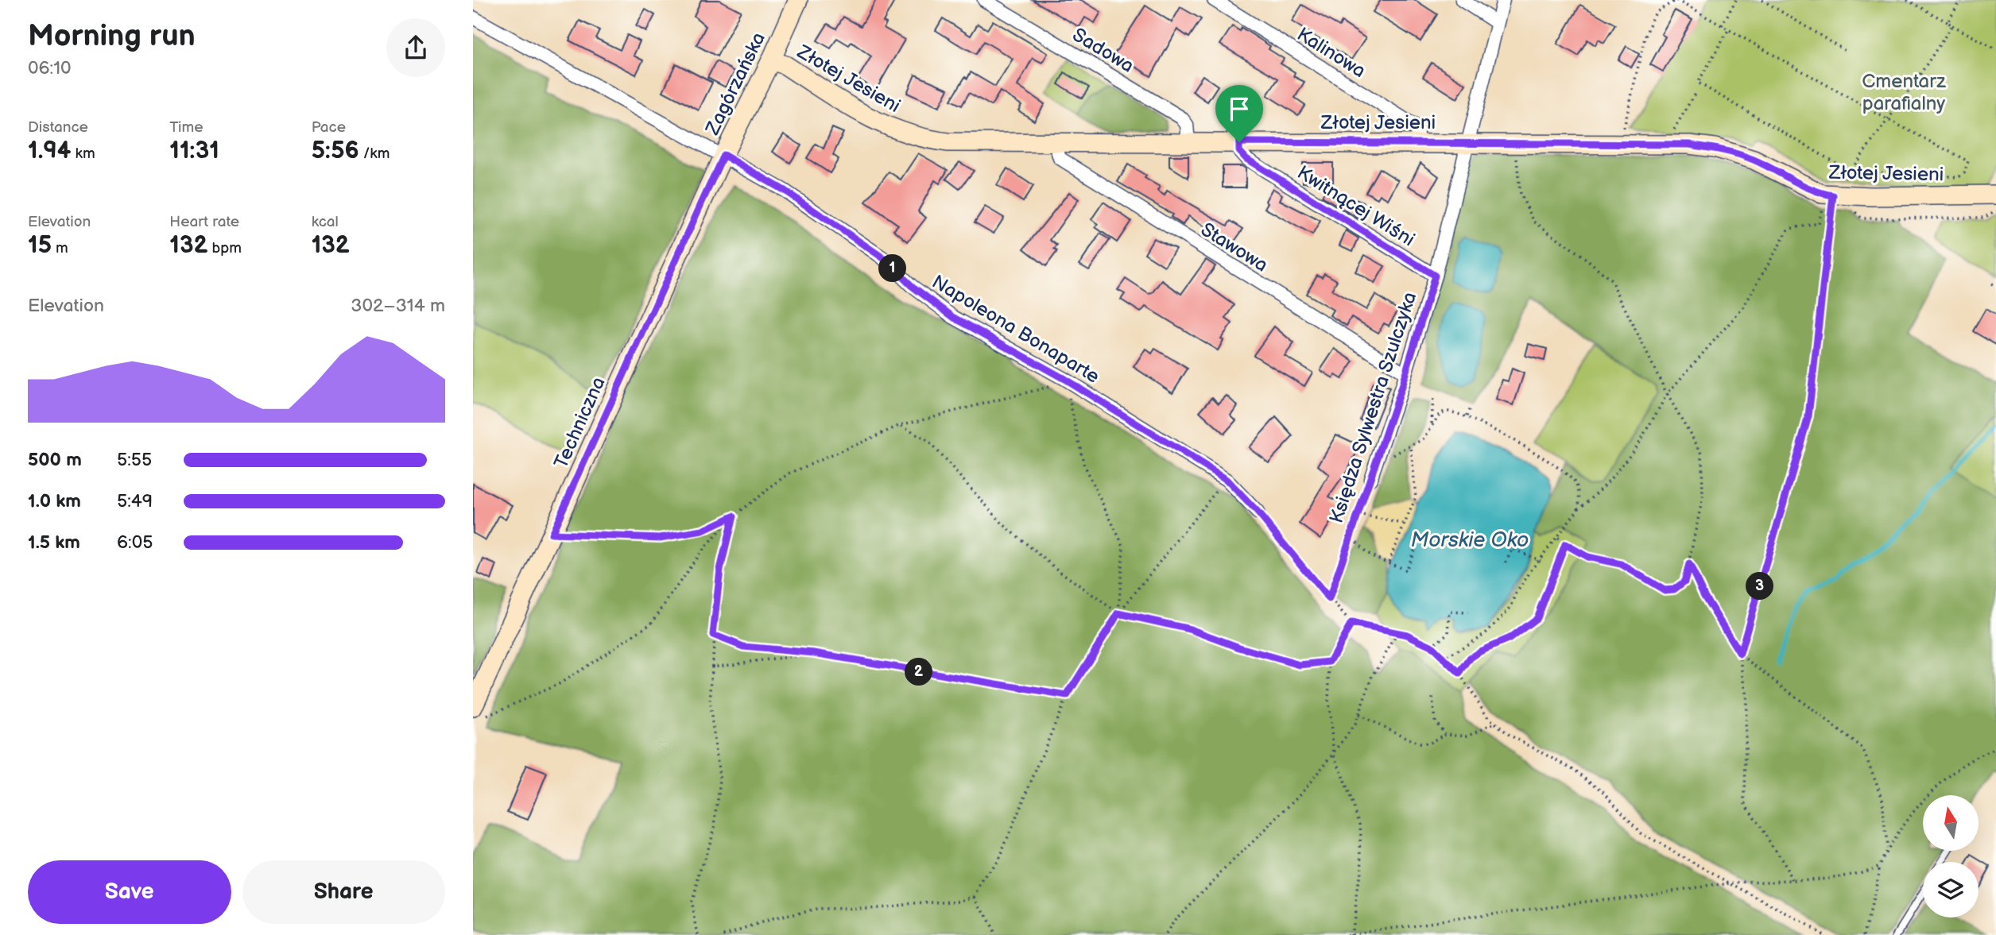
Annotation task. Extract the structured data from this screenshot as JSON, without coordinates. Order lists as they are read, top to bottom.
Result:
{
  "streets": {
    "street": [
      "Sadowa",
      "Kalinowa",
      "Złotej Jesieni",
      "Zagórzańska",
      "Kwitnącej Wiśni",
      "Stawowa",
      "Napoleona Bonaparte",
      "Księdza Sylwestra Szulczyka",
      "Techniczna"
    ]
  },
  "crossings": [
    ["Sadowa", "Złotej Jesieni"],
    ["Kalinowa", "Złotej Jesieni"],
    ["Złotej Jesieni", "Zagórzańska"],
    ["Złotej Jesieni", "Kwitnącej Wiśni"],
    ["Złotej Jesieni", "Stawowa"],
    ["Złotej Jesieni", "Księdza Sylwestra Szulczyka"],
    ["Zagórzańska", "Napoleona Bonaparte"],
    ["Zagórzańska", "Techniczna"],
    ["Kwitnącej Wiśni", "Księdza Sylwestra Szulczyka"],
    ["Stawowa", "Księdza Sylwestra Szulczyka"],
    ["Napoleona Bonaparte", "Techniczna"]
  ],
  "water": ["Morskie Oko"],
  "parks": ["Cmentarz parafialny"],
  "north": "top",
  "page": {
    "heading": ["Morning run", "06:10"],
    "stats": [
      ["Distance", "1.94 km"],
      ["Time", "11:31"],
      ["Pace", "5:56 /km"],
      ["Elevation", "15 m"],
      ["Heart rate", "132 bpm"],
      ["kcal", "132"]
    ],
    "pins": ["1", "3", "2"],
    "chart": ["Elevation", "302–314 m"],
    "list": [
      {
        "name": "500 m",
        "note": "5:55"
      },
      {
        "name": "1.0 km",
        "note": "5:49"
      },
      {
        "name": "1.5 km",
        "note": "6:05"
      }
    ],
    "buttons": ["Save", "Share"]
  }
}
